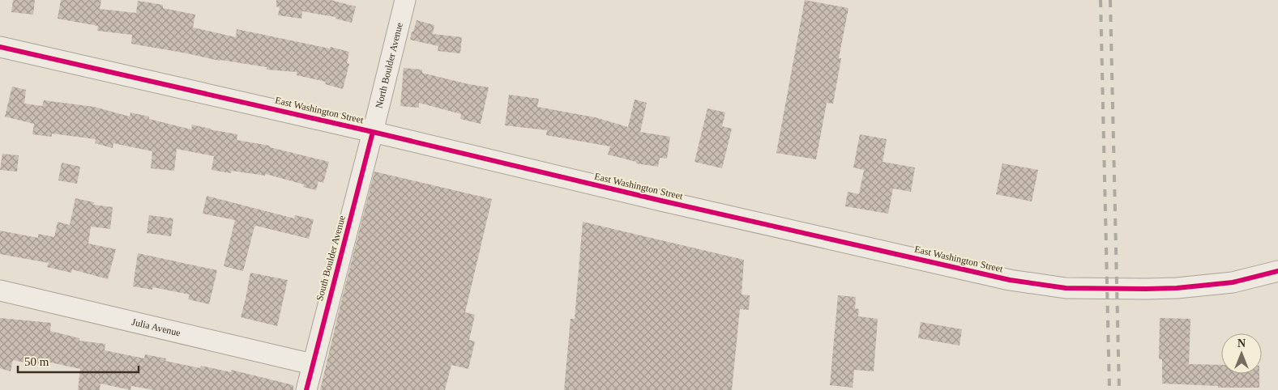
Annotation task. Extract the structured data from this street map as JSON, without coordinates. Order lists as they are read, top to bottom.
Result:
{
  "streets": {
    "street": [
      "North Boulder Avenue",
      "East Washington Street",
      "South Boulder Avenue",
      "Julia Avenue"
    ]
  },
  "crossings": [
    ["North Boulder Avenue", "East Washington Street"],
    ["North Boulder Avenue", "South Boulder Avenue"],
    ["East Washington Street", "South Boulder Avenue"],
    ["South Boulder Avenue", "Julia Avenue"]
  ],
  "scale_bar": "50 m",
  "north": "top"
}
